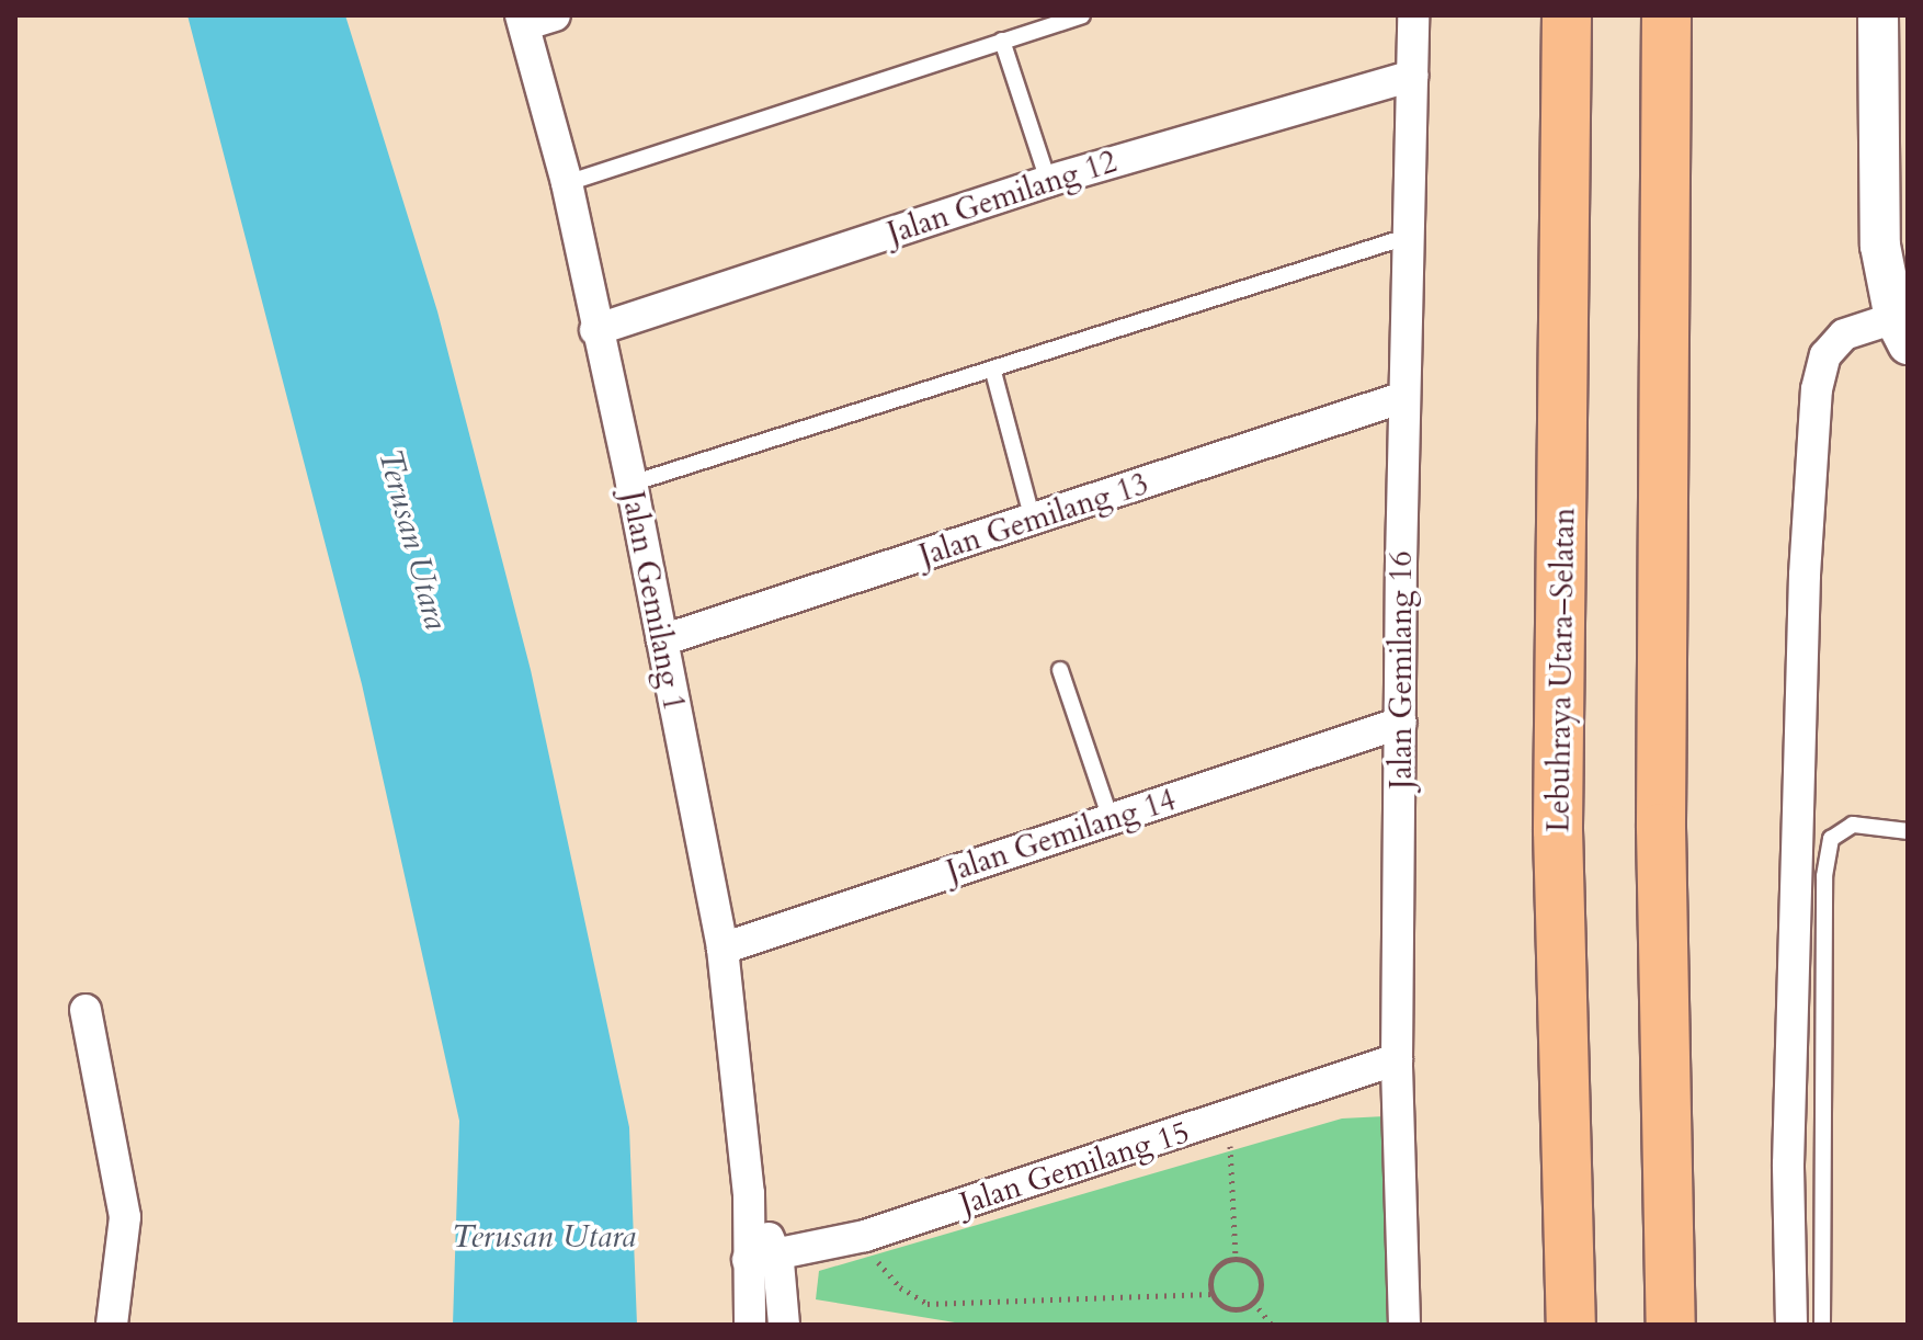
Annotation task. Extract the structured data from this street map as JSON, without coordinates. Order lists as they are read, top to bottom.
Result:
{
  "streets": {
    "highway": ["Lebuhraya Utara–Selatan"],
    "street": [
      "Jalan Gemilang 12",
      "Jalan Gemilang 13",
      "Jalan Gemilang 1",
      "Jalan Gemilang 16",
      "Jalan Gemilang 14",
      "Jalan Gemilang 15"
    ]
  },
  "crossings": [
    ["Jalan Gemilang 12", "Jalan Gemilang 1"],
    ["Jalan Gemilang 12", "Jalan Gemilang 16"],
    ["Jalan Gemilang 13", "Jalan Gemilang 1"],
    ["Jalan Gemilang 13", "Jalan Gemilang 16"],
    ["Jalan Gemilang 1", "Jalan Gemilang 14"],
    ["Jalan Gemilang 1", "Jalan Gemilang 15"],
    ["Jalan Gemilang 16", "Jalan Gemilang 14"],
    ["Jalan Gemilang 16", "Jalan Gemilang 15"]
  ],
  "water": ["Terusan Utara"]
}
